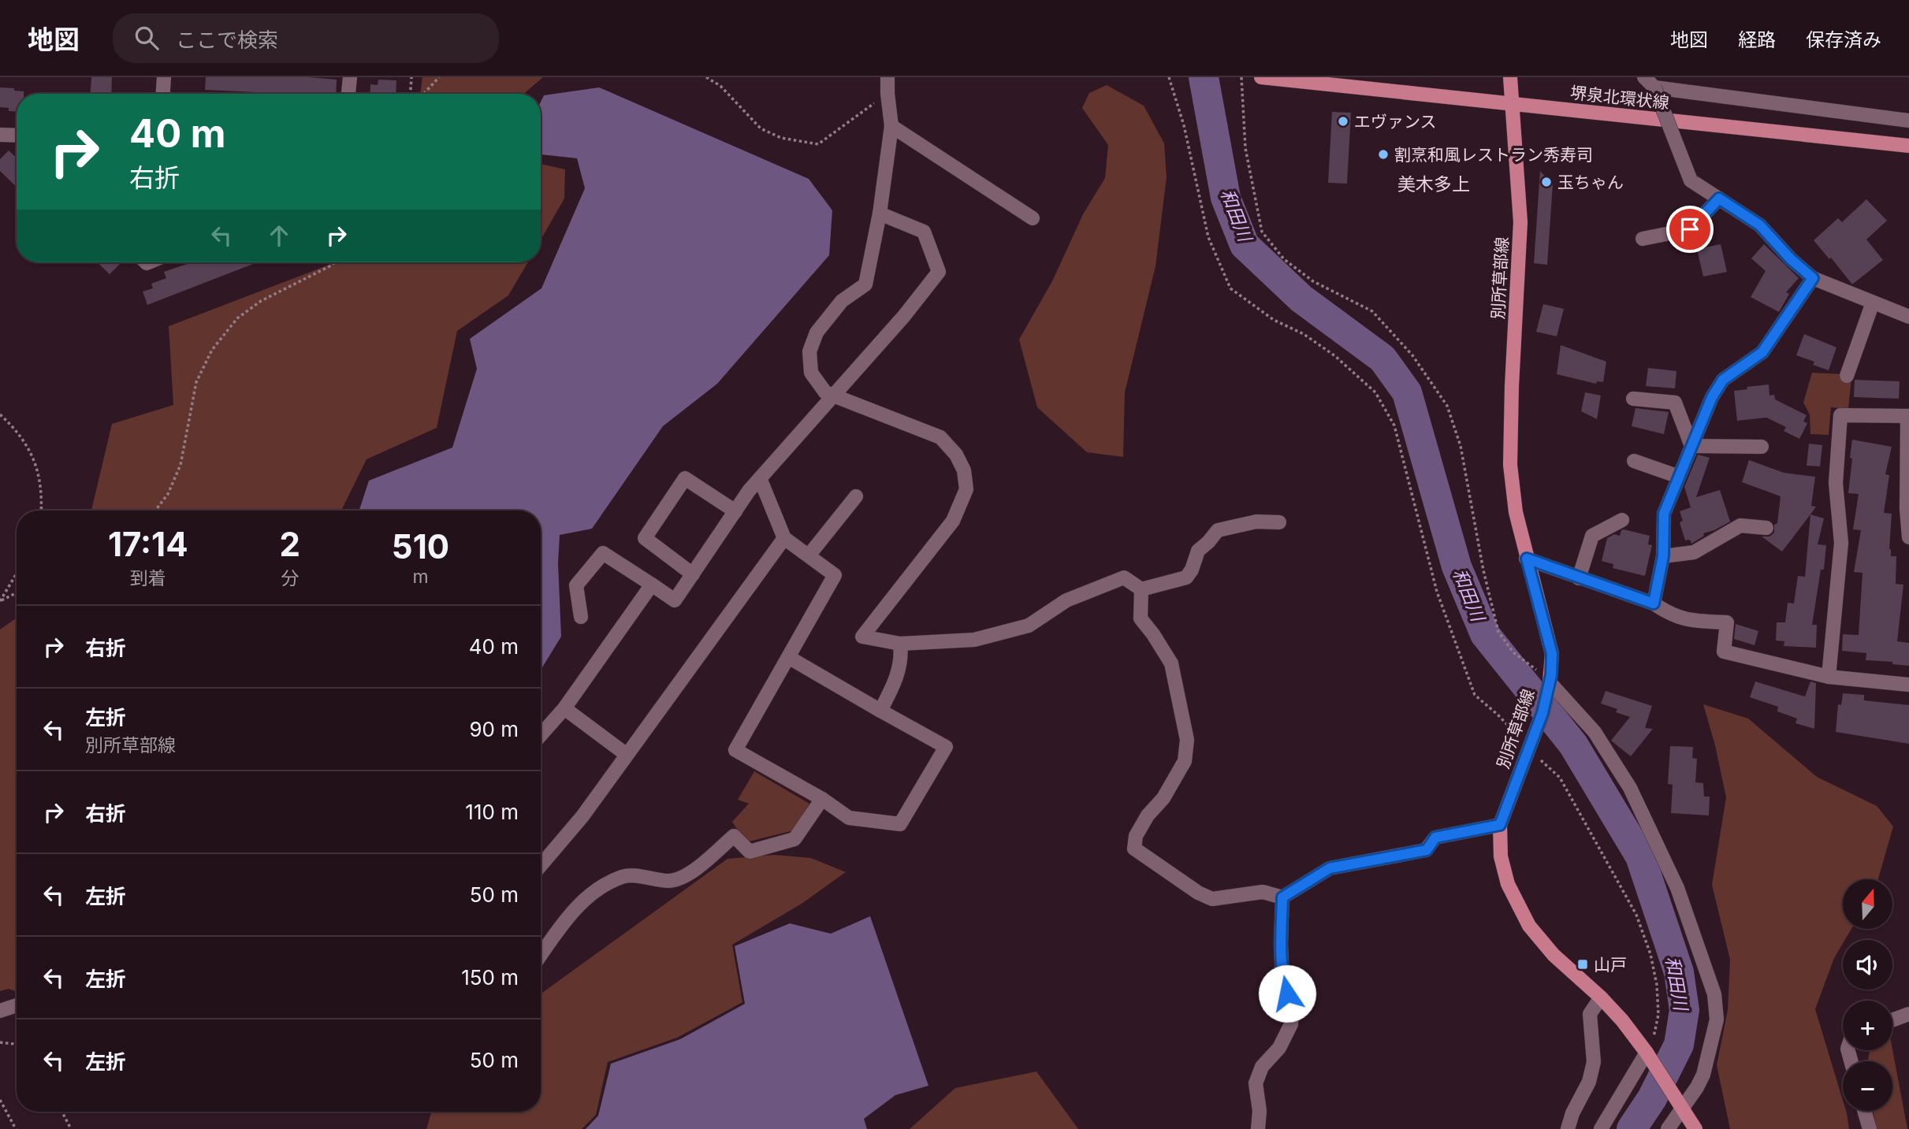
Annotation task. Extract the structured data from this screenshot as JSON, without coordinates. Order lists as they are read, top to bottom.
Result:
{
  "streets": {
    "main road": ["堺泉北環状線", "別所草部線"]
  },
  "crossings": [
    ["堺泉北環状線", "別所草部線"]
  ],
  "districts": ["美木多上"],
  "water": ["和田川"],
  "places": {
    "other": ["エヴァンス", "割烹和風レストラン秀寿司", "玉ちゃん"],
    "transit": ["山戸"]
  },
  "north": "top",
  "page": {
    "header": "地図",
    "search": "ここで検索",
    "nav": ["地図", "経路", "保存済み"],
    "turn": ["40 m", "右折"],
    "eta": [
      "17:14",
      "到着",
      "2",
      "分",
      "510",
      "m"
    ],
    "list": [
      {
        "name": "右折",
        "value": "40 m"
      },
      {
        "name": "左折",
        "note": "別所草部線",
        "value": "90 m"
      },
      {
        "name": "右折",
        "value": "110 m"
      },
      {
        "name": "左折",
        "value": "50 m"
      },
      {
        "name": "左折",
        "value": "150 m"
      },
      {
        "name": "左折",
        "value": "50 m"
      }
    ],
    "map_buttons": ["+", "−"]
  }
}
